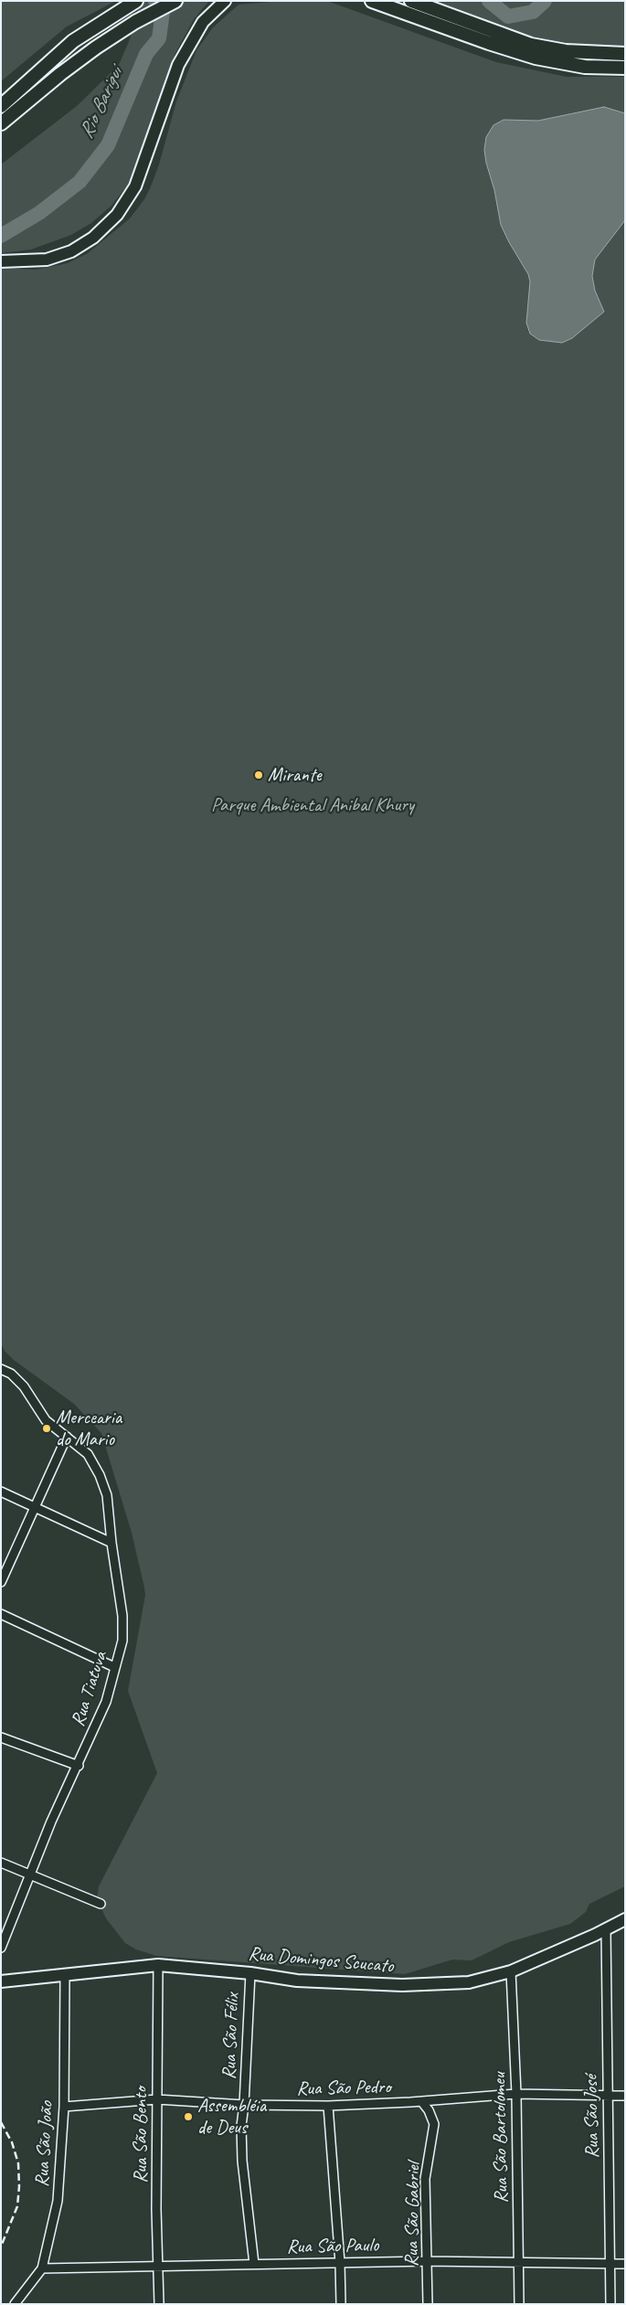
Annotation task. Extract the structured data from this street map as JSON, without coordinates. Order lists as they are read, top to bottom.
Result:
{
  "streets": {
    "main road": ["Rua Domingos Scucato"],
    "street": [
      "Rua Tiatuva",
      "Rua São Félix",
      "Rua São Pedro",
      "Rua São José",
      "Rua São Bento",
      "Rua São Bartolomeu",
      "Rua São João",
      "Rua São Gabriel",
      "Rua São Paulo"
    ]
  },
  "crossings": [
    ["Rua Domingos Scucato", "Rua São Félix"],
    ["Rua Domingos Scucato", "Rua São José"],
    ["Rua Domingos Scucato", "Rua São Bento"],
    ["Rua Domingos Scucato", "Rua São Bartolomeu"],
    ["Rua Domingos Scucato", "Rua São João"],
    ["Rua São Félix", "Rua São Pedro"],
    ["Rua São Félix", "Rua São Paulo"],
    ["Rua São Pedro", "Rua São José"],
    ["Rua São Pedro", "Rua São Bento"],
    ["Rua São Pedro", "Rua São Bartolomeu"],
    ["Rua São Pedro", "Rua São João"],
    ["Rua São Pedro", "Rua São Gabriel"],
    ["Rua São José", "Rua São Paulo"],
    ["Rua São Bento", "Rua São Paulo"],
    ["Rua São Bartolomeu", "Rua São Paulo"],
    ["Rua São João", "Rua São Paulo"],
    ["Rua São Gabriel", "Rua São Paulo"]
  ],
  "water": ["Rio Barigui"],
  "parks": ["Parque Ambiental Anibal Khury"],
  "places": ["Mirante", "Mercearia do Mario", "Assembléia de Deus"]
}
